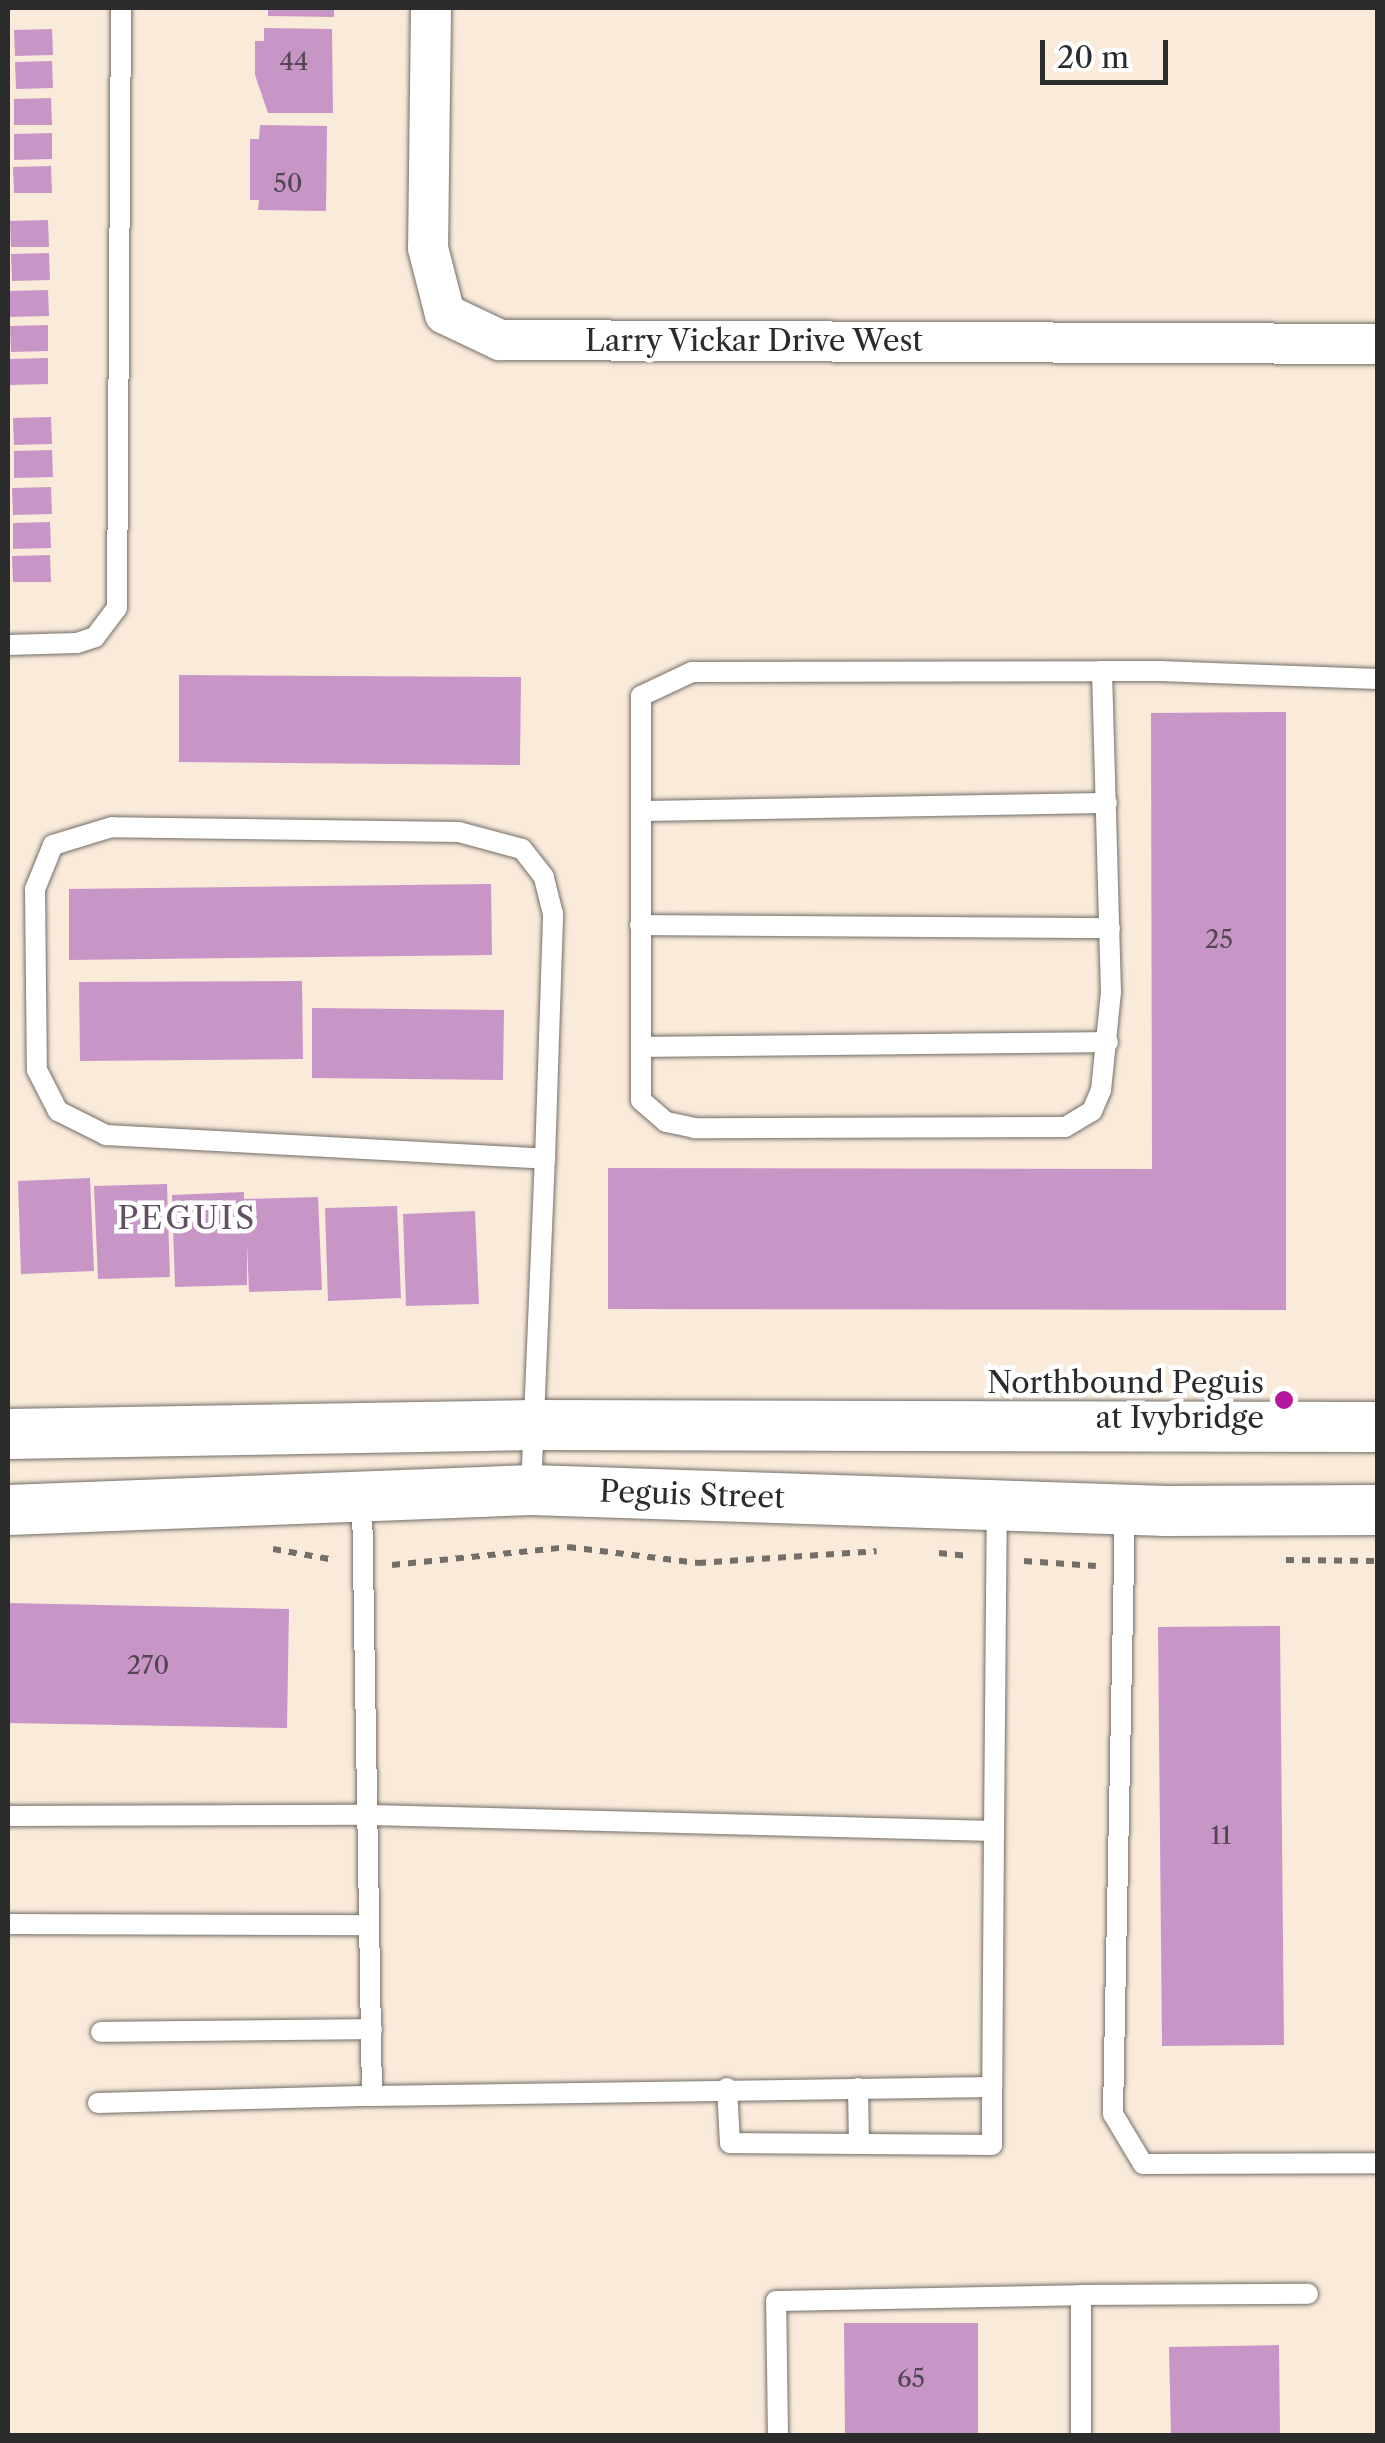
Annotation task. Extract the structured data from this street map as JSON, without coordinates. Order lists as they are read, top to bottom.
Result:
{
  "streets": {
    "street": ["Larry Vickar Drive West", "Peguis Street"]
  },
  "districts": ["PEGUIS"],
  "places": ["Northbound Peguis at Ivybridge"],
  "house_numbers": [
    "44",
    "50",
    "25",
    "270",
    "11",
    "65"
  ],
  "scale_bar": "20 m"
}
